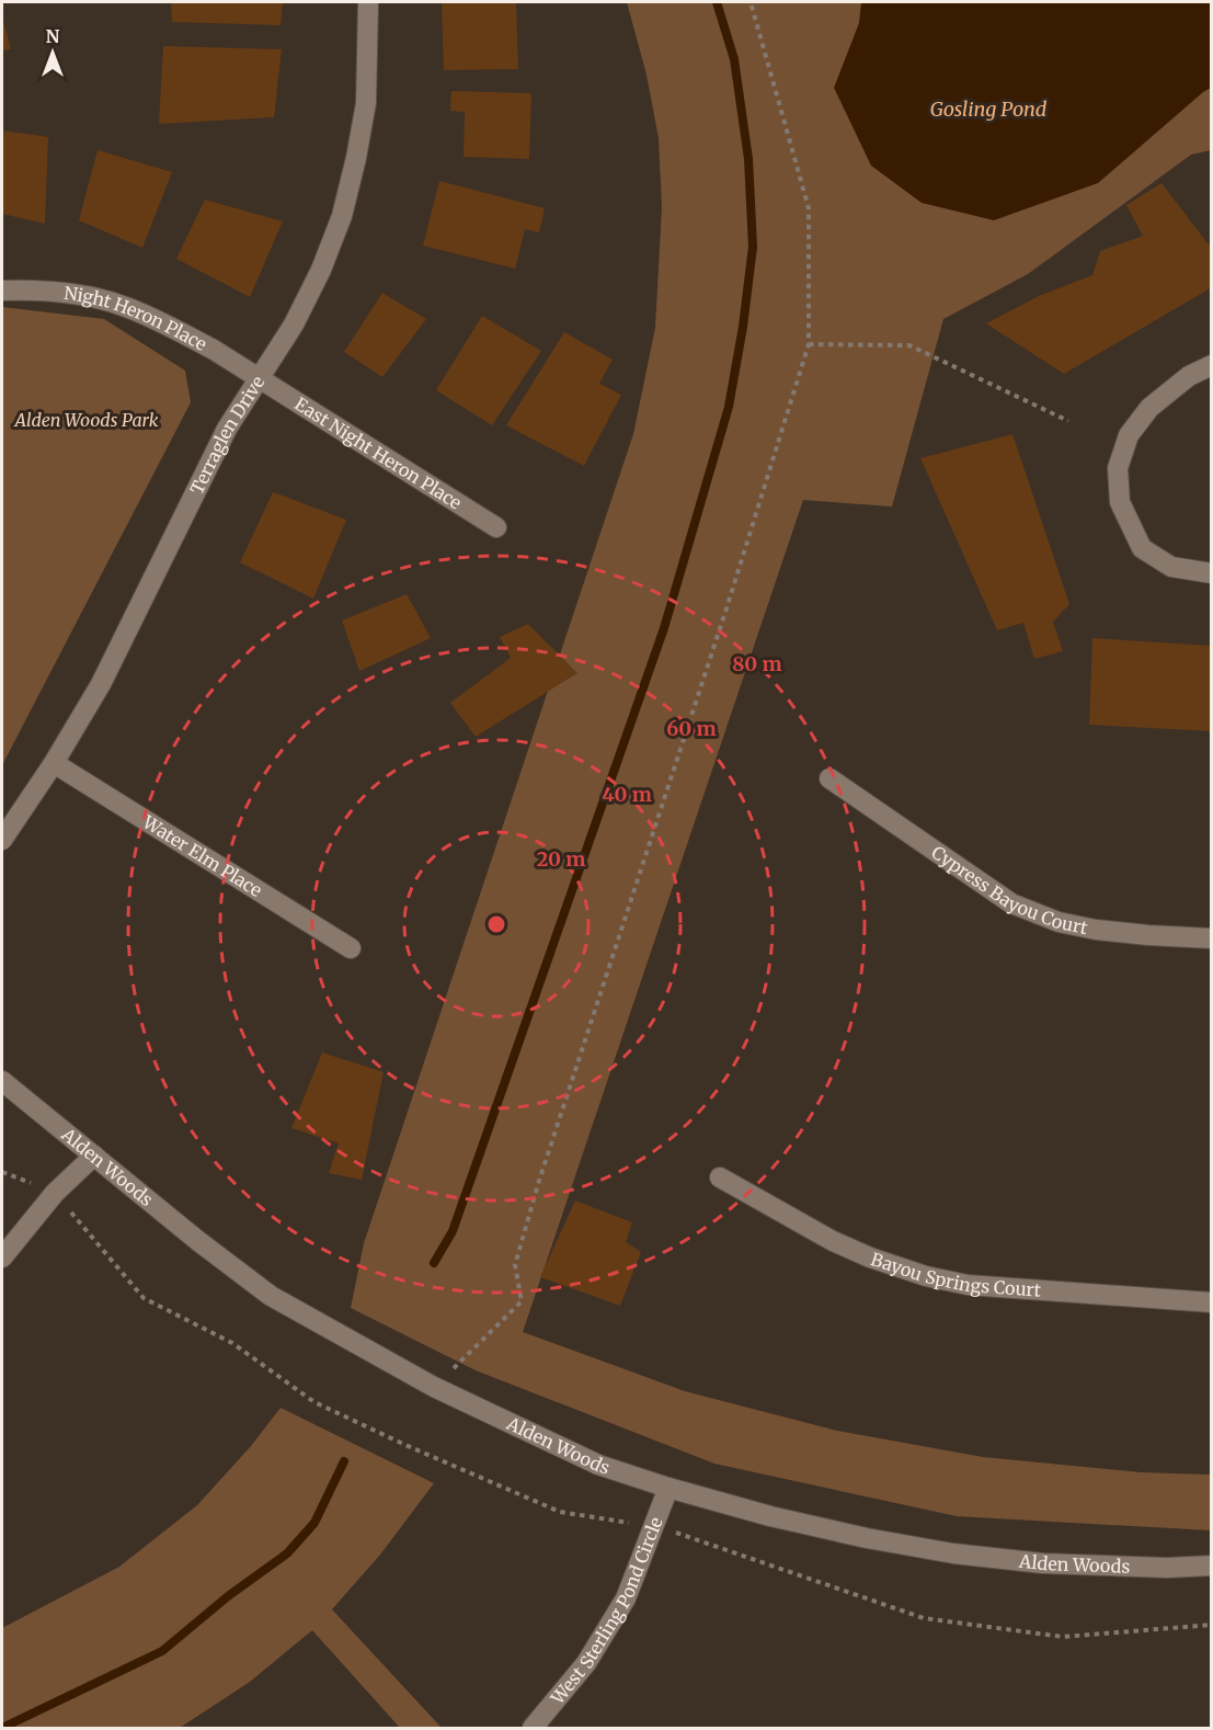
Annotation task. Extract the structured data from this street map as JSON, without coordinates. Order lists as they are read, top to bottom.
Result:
{
  "streets": {
    "street": [
      "Night Heron Place",
      "Terraglen Drive",
      "East Night Heron Place",
      "Water Elm Place",
      "Cypress Bayou Court",
      "Alden Woods",
      "Bayou Springs Court",
      "West Sterling Pond Circle"
    ]
  },
  "crossings": [
    ["Night Heron Place", "Terraglen Drive"],
    ["Night Heron Place", "East Night Heron Place"],
    ["Terraglen Drive", "East Night Heron Place"],
    ["Terraglen Drive", "Water Elm Place"],
    ["Alden Woods", "West Sterling Pond Circle"]
  ],
  "water": ["Gosling Pond"],
  "parks": ["Alden Woods Park"],
  "north": "top",
  "rings": [
    "80 m",
    "60 m",
    "40 m",
    "20 m"
  ]
}
